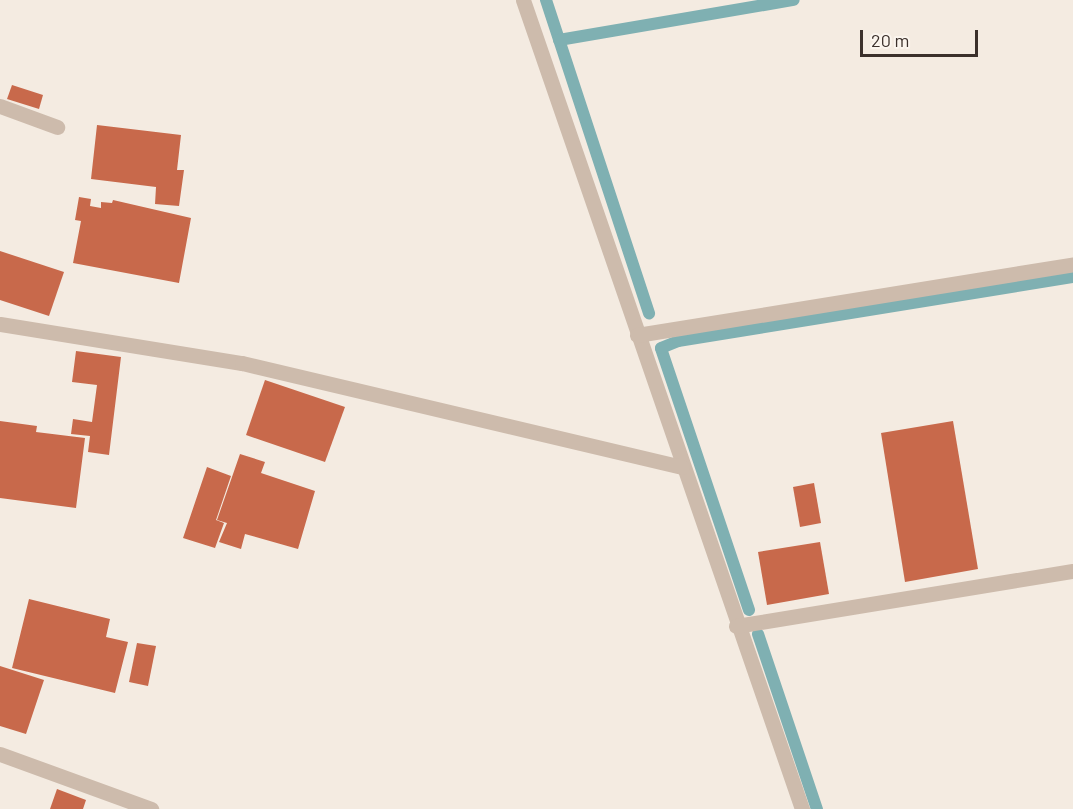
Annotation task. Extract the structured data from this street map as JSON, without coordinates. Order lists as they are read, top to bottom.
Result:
{
  "scale_bar": "20 m"
}
